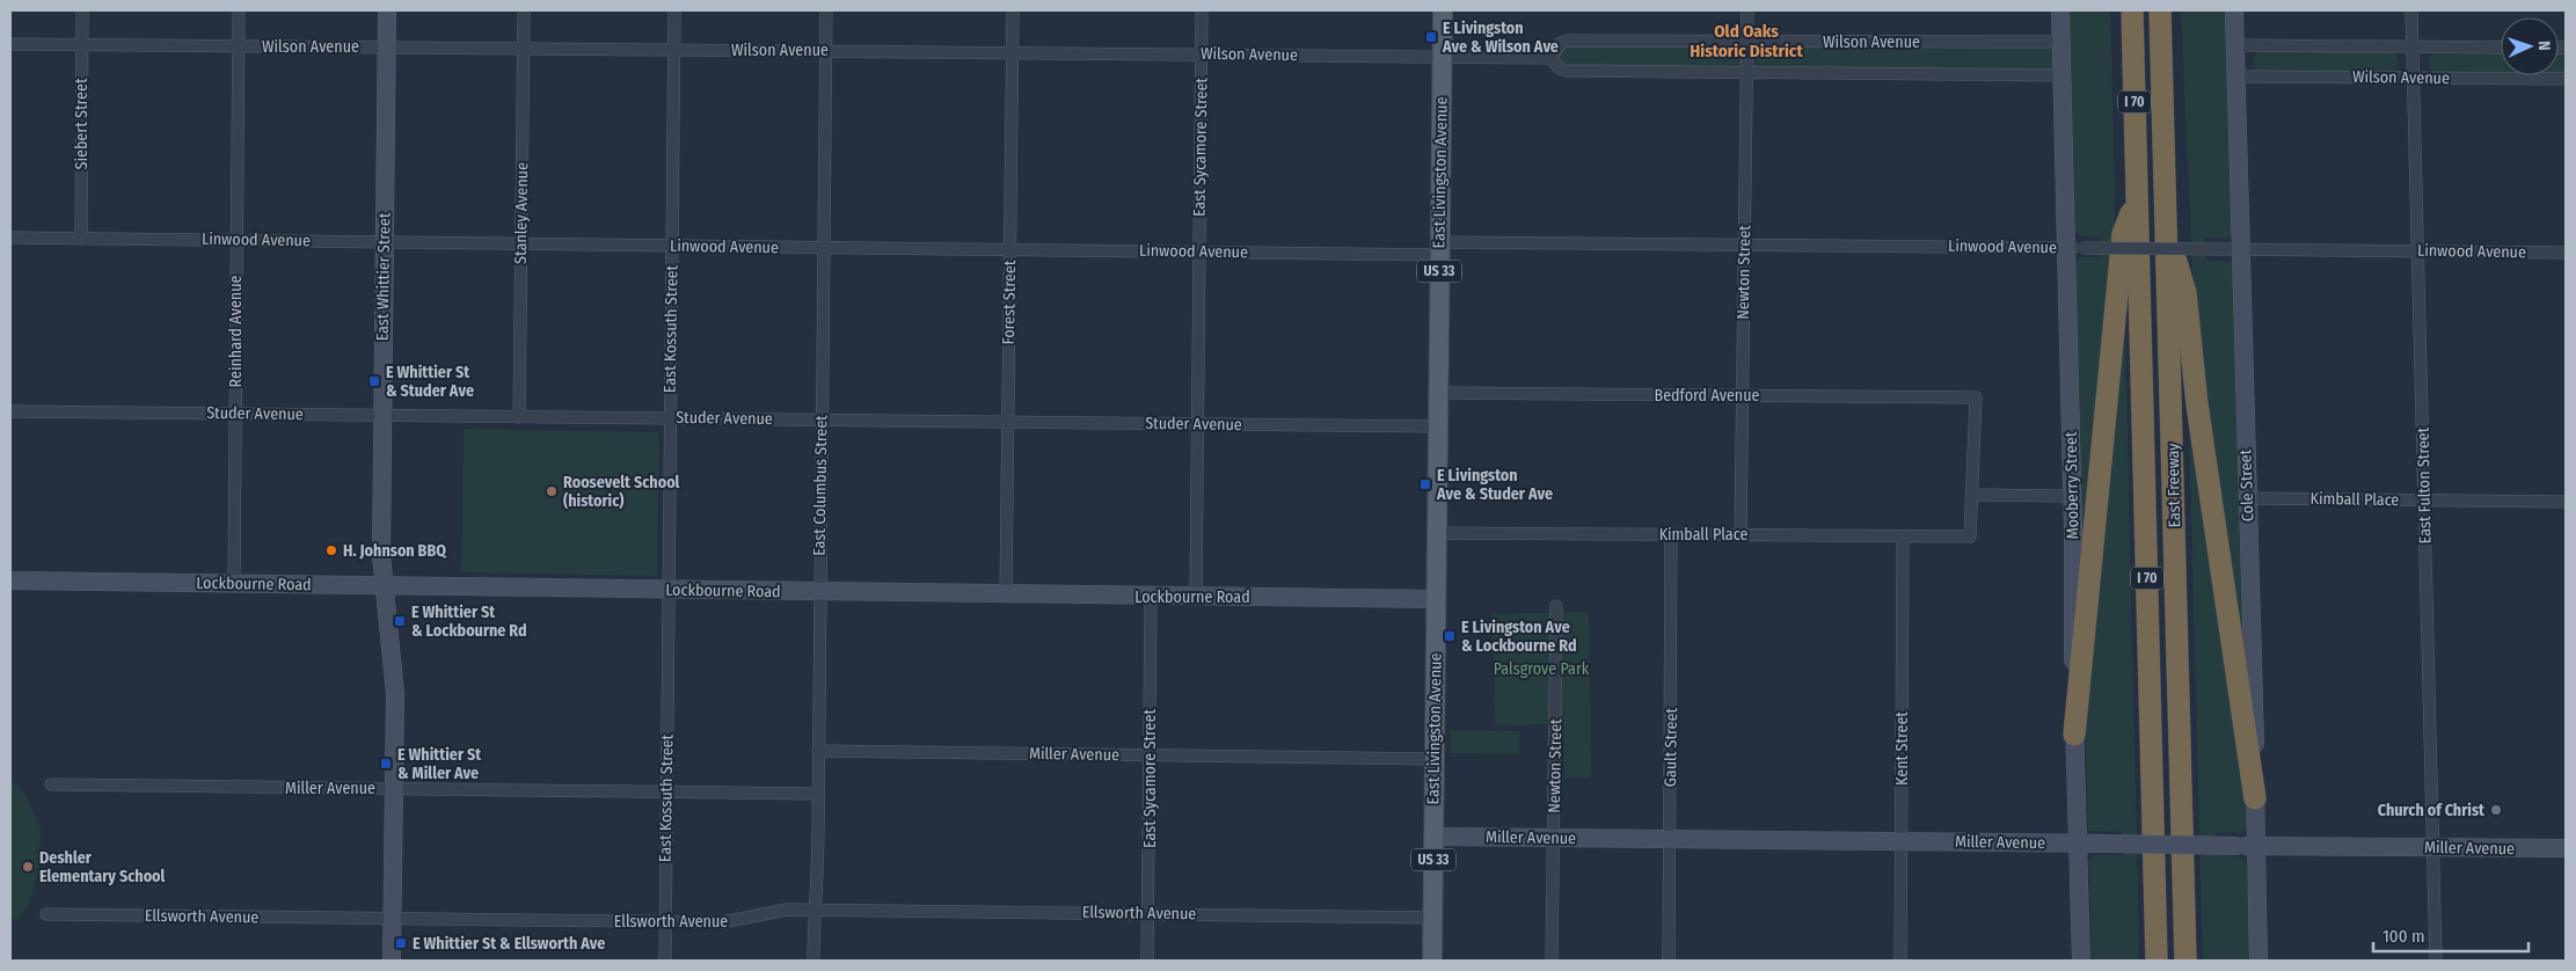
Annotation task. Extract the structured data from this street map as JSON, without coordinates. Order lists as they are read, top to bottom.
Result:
{
  "streets": {
    "highway": ["I 70", "East Freeway"],
    "main road": [
      "East Livingston Avenue",
      "US 33",
      "East Whittier Street",
      "Mooberry Street",
      "Cole Street",
      "Lockbourne Road",
      "Miller Avenue"
    ],
    "street": [
      "Wilson Avenue",
      "Siebert Street",
      "East Sycamore Street",
      "Stanley Avenue",
      "Linwood Avenue",
      "Newton Street",
      "Forest Street",
      "East Kossuth Street",
      "Reinhard Avenue",
      "Bedford Avenue",
      "Studer Avenue",
      "East Columbus Street",
      "East Fulton Street",
      "Kimball Place",
      "Gault Street",
      "Kent Street",
      "Ellsworth Avenue"
    ]
  },
  "crossings": [
    ["Wilson Avenue", "Siebert Street"],
    ["Wilson Avenue", "East Sycamore Street"],
    ["Wilson Avenue", "East Livingston Avenue"],
    ["Wilson Avenue", "Stanley Avenue"],
    ["Wilson Avenue", "Newton Street"],
    ["Wilson Avenue", "East Whittier Street"],
    ["Wilson Avenue", "Forest Street"],
    ["Wilson Avenue", "East Kossuth Street"],
    ["Wilson Avenue", "Reinhard Avenue"],
    ["Wilson Avenue", "East Columbus Street"],
    ["Wilson Avenue", "Mooberry Street"],
    ["Wilson Avenue", "Cole Street"],
    ["Wilson Avenue", "East Fulton Street"],
    ["Siebert Street", "Linwood Avenue"],
    ["East Sycamore Street", "Linwood Avenue"],
    ["East Sycamore Street", "Studer Avenue"],
    ["East Sycamore Street", "Lockbourne Road"],
    ["East Sycamore Street", "Miller Avenue"],
    ["East Sycamore Street", "Ellsworth Avenue"],
    ["East Livingston Avenue", "Linwood Avenue"],
    ["East Livingston Avenue", "Bedford Avenue"],
    ["East Livingston Avenue", "Studer Avenue"],
    ["East Livingston Avenue", "Kimball Place"],
    ["East Livingston Avenue", "Lockbourne Road"],
    ["East Livingston Avenue", "Miller Avenue"],
    ["East Livingston Avenue", "Ellsworth Avenue"],
    ["Stanley Avenue", "Linwood Avenue"],
    ["Stanley Avenue", "Studer Avenue"],
    ["Linwood Avenue", "Newton Street"],
    ["Linwood Avenue", "East Whittier Street"],
    ["Linwood Avenue", "Forest Street"],
    ["Linwood Avenue", "East Kossuth Street"],
    ["Linwood Avenue", "Reinhard Avenue"],
    ["Linwood Avenue", "East Columbus Street"],
    ["Linwood Avenue", "Mooberry Street"],
    ["Linwood Avenue", "Cole Street"],
    ["Linwood Avenue", "East Fulton Street"],
    ["Newton Street", "Bedford Avenue"],
    ["Newton Street", "Kimball Place"],
    ["Newton Street", "Miller Avenue"],
    ["East Whittier Street", "Studer Avenue"],
    ["East Whittier Street", "Lockbourne Road"],
    ["East Whittier Street", "Miller Avenue"],
    ["East Whittier Street", "Ellsworth Avenue"],
    ["Forest Street", "Studer Avenue"],
    ["Forest Street", "Lockbourne Road"],
    ["East Kossuth Street", "Studer Avenue"],
    ["East Kossuth Street", "Lockbourne Road"],
    ["East Kossuth Street", "Miller Avenue"],
    ["East Kossuth Street", "Ellsworth Avenue"],
    ["Reinhard Avenue", "Studer Avenue"],
    ["Reinhard Avenue", "Lockbourne Road"],
    ["Bedford Avenue", "Kimball Place"],
    ["Studer Avenue", "East Columbus Street"],
    ["East Columbus Street", "Lockbourne Road"],
    ["East Columbus Street", "Miller Avenue"],
    ["East Columbus Street", "Ellsworth Avenue"],
    ["Mooberry Street", "Miller Avenue"],
    ["Cole Street", "Kimball Place"],
    ["Cole Street", "Miller Avenue"],
    ["East Fulton Street", "Kimball Place"],
    ["East Fulton Street", "Miller Avenue"],
    ["Kimball Place", "Gault Street"],
    ["Kimball Place", "Kent Street"],
    ["Gault Street", "Miller Avenue"],
    ["Kent Street", "Miller Avenue"]
  ],
  "districts": ["Old Oaks Historic District"],
  "parks": ["Palsgrove Park"],
  "places": {
    "transit": [
      "E Livingston Ave & Wilson Ave",
      "E Whittier St & Studer Ave",
      "E Livingston Ave & Studer Ave",
      "E Whittier St & Lockbourne Rd",
      "E Livingston Ave & Lockbourne Rd",
      "E Whittier St & Miller Ave",
      "E Whittier St & Ellsworth Ave"
    ],
    "other": [
      "Roosevelt School (historic)",
      "H. Johnson BBQ",
      "Church of Christ",
      "Deshler Elementary School"
    ]
  },
  "scale_bar": "100 m",
  "north": "right"
}
